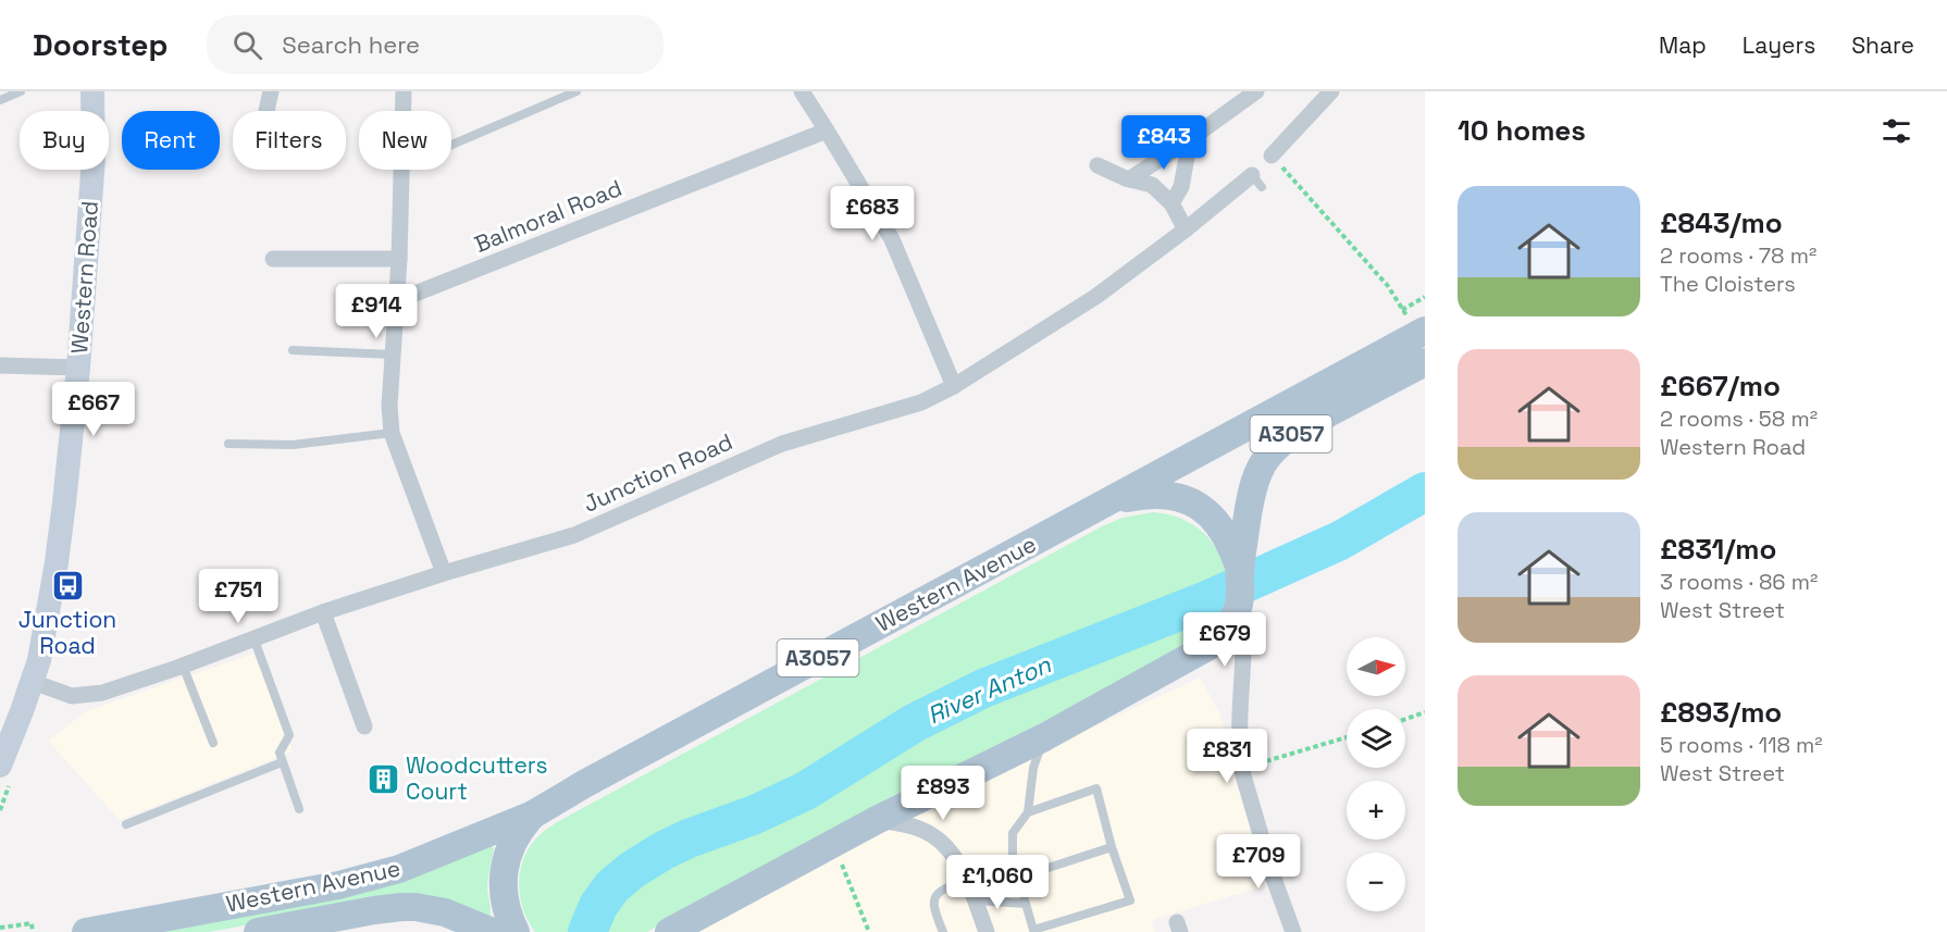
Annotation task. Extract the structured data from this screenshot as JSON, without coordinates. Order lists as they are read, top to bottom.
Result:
{
  "streets": {
    "main road": ["Western Road", "A3057", "Western Avenue"],
    "street": ["Balmoral Road", "Junction Road"]
  },
  "crossings": [
    ["Western Road", "Junction Road"],
    ["A3057", "Western Avenue"]
  ],
  "water": ["River Anton"],
  "places": {
    "bus stop": ["Junction Road"],
    "building": ["Woodcutters Court"]
  },
  "north": "right",
  "page": {
    "header": "Doorstep",
    "search": "Search here",
    "nav": ["Map", "Layers", "Share"],
    "heading": "10 homes",
    "chip": [
      "Buy",
      "Rent",
      "Filters",
      "New"
    ],
    "price": [
      "£843",
      "£683",
      "£914",
      "£667",
      "£751",
      "£679",
      "£831",
      "£893",
      "£709",
      "£1,060"
    ],
    "list": [
      {
        "name": "£843/mo",
        "note": "2 rooms · 78 m² · The Cloisters"
      },
      {
        "name": "£667/mo",
        "note": "2 rooms · 58 m² · Western Road"
      },
      {
        "name": "£831/mo",
        "note": "3 rooms · 86 m² · West Street"
      },
      {
        "name": "£893/mo",
        "note": "5 rooms · 118 m² · West Street"
      }
    ],
    "map_buttons": ["+", "−"]
  }
}
